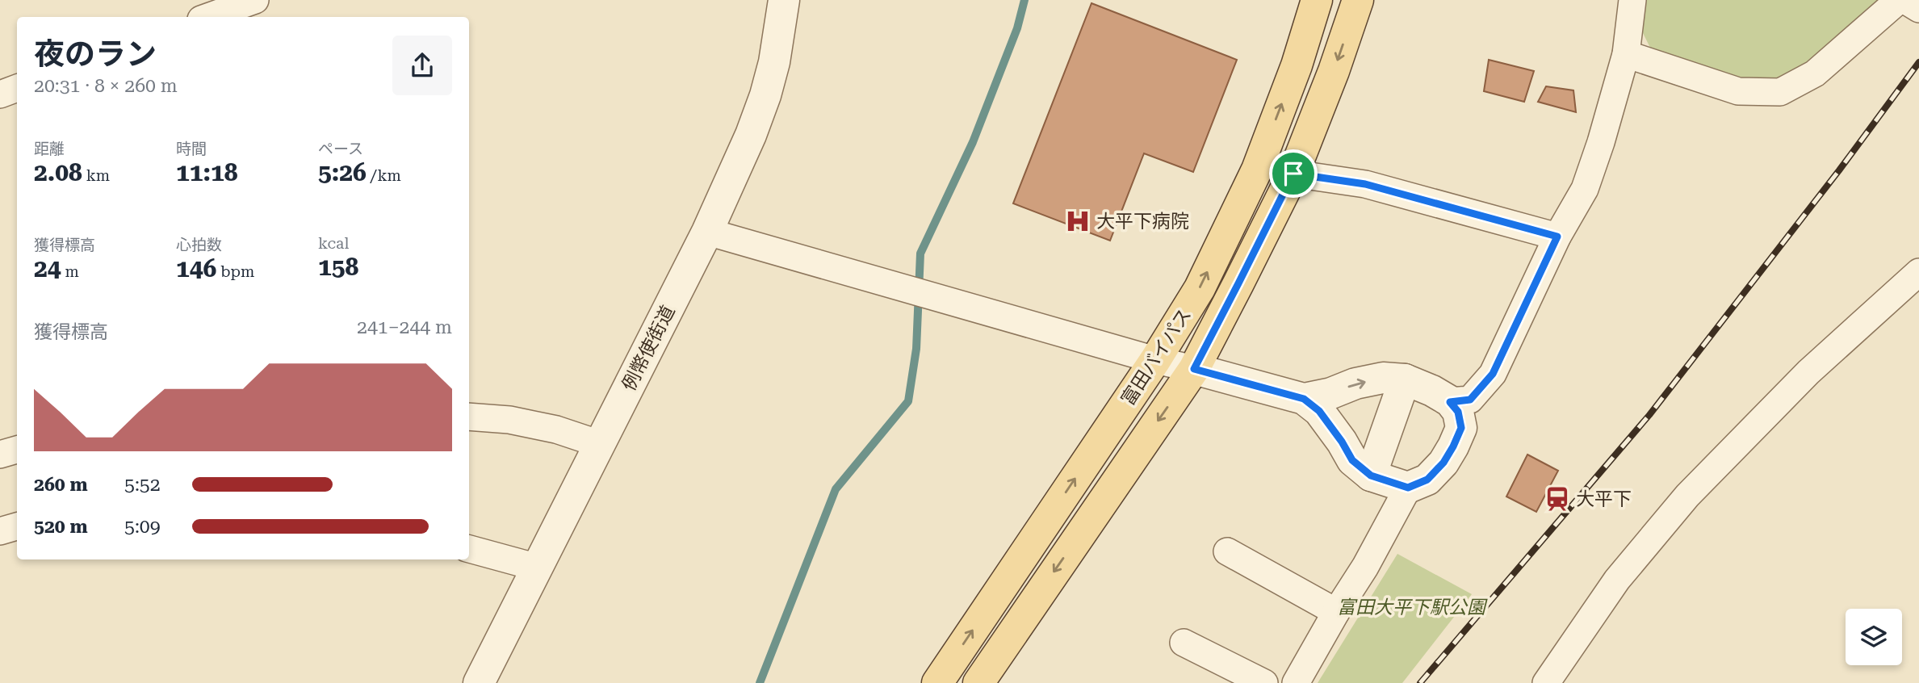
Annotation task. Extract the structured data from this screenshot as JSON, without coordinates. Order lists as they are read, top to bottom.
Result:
{
  "streets": {
    "main road": ["富田バイパス"],
    "street": ["例幣使街道"]
  },
  "parks": ["富田大平下駅公園"],
  "places": {
    "hospital": ["大平下病院"],
    "station": ["大平下"]
  },
  "page": {
    "heading": ["夜のラン", "20:31 · 8 × 260 m"],
    "stats": [
      ["距離", "2.08 km"],
      ["時間", "11:18"],
      ["ペース", "5:26 /km"],
      ["獲得標高", "24 m"],
      ["心拍数", "146 bpm"],
      ["kcal", "158"]
    ],
    "chart": ["獲得標高", "241–244 m"],
    "list": [
      {
        "name": "260 m",
        "note": "5:52"
      },
      {
        "name": "520 m",
        "note": "5:09"
      }
    ]
  }
}
